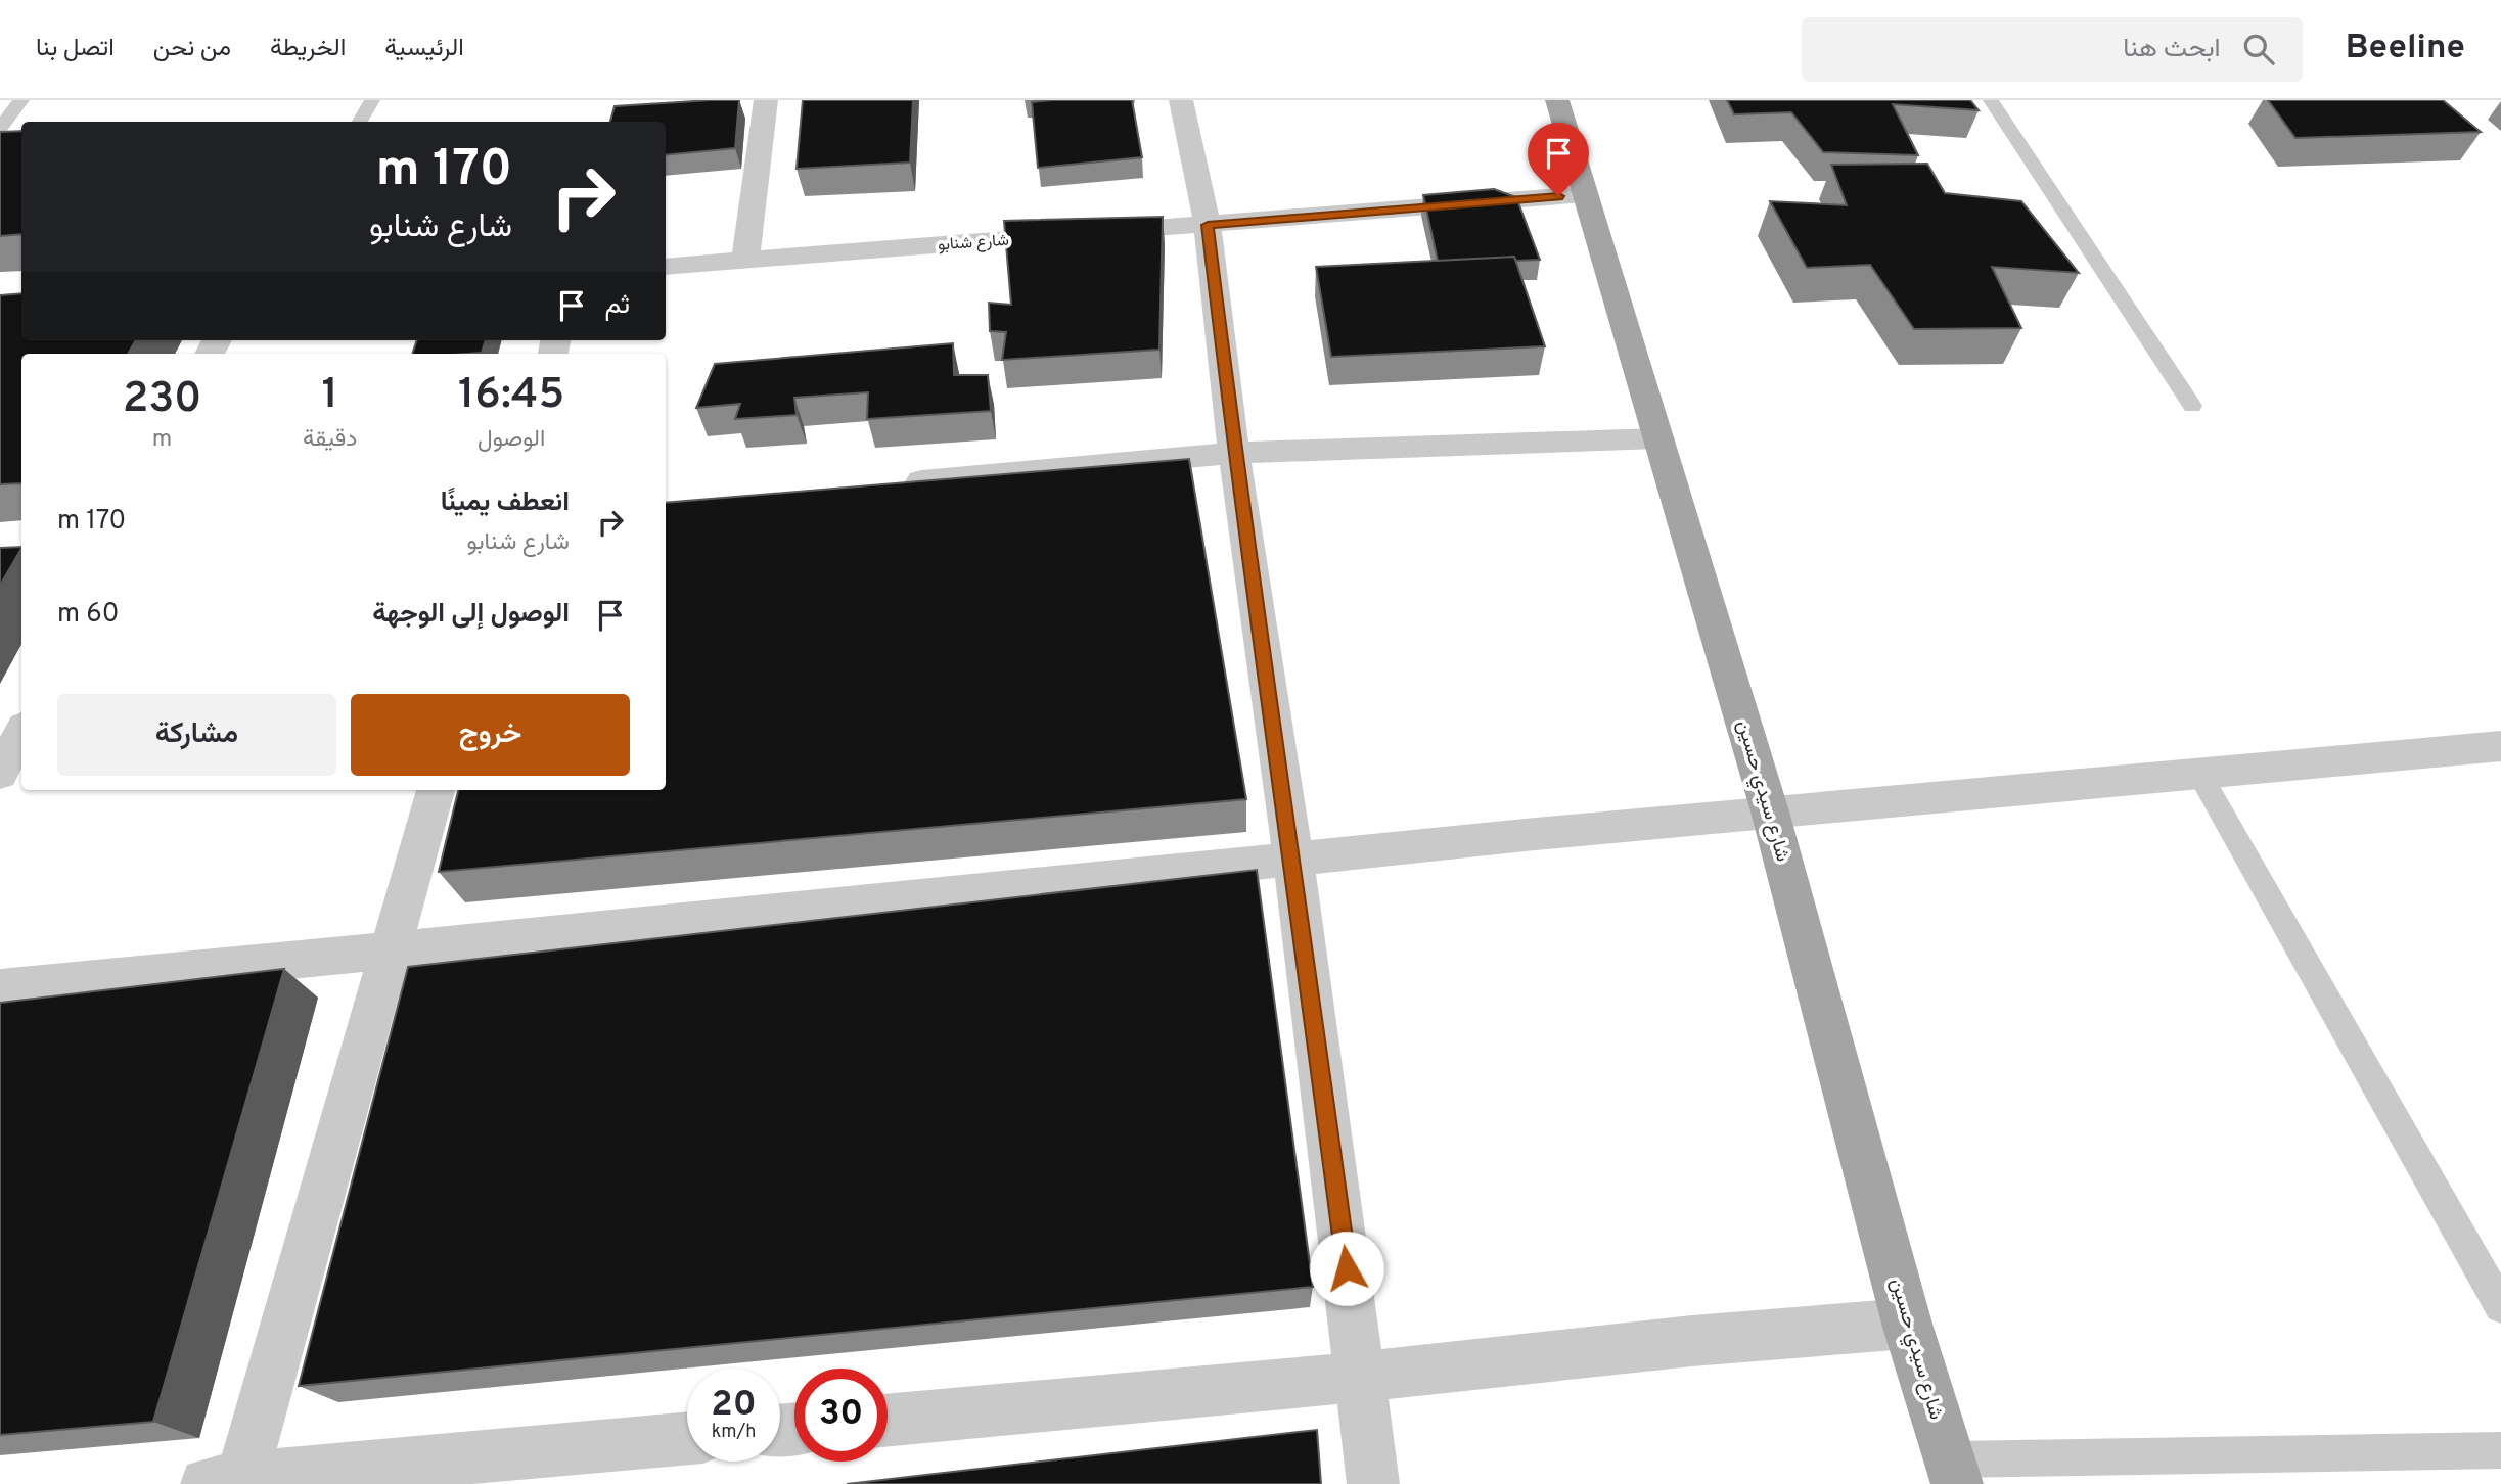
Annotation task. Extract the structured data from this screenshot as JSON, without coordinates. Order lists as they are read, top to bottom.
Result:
{
  "streets": {
    "main road": ["شارع سيدي حسين"],
    "street": ["شارع شنابو"]
  },
  "crossings": [
    ["شارع شنابو", "شارع سيدي حسين"]
  ],
  "page": {
    "header": "Beeline",
    "search": "ابحث هنا",
    "nav": [
      "الرئيسية",
      "الخريطة",
      "من نحن",
      "اتصل بنا"
    ],
    "turn": ["170 m", "شارع شنابو"],
    "then": "ثم",
    "eta": [
      "16:45",
      "الوصول",
      "1",
      "دقيقة",
      "230",
      "m"
    ],
    "list": [
      {
        "name": "انعطف يمينًا",
        "note": "شارع شنابو",
        "value": "170 m"
      },
      {
        "name": "الوصول إلى الوجهة",
        "value": "60 m"
      }
    ],
    "buttons": ["خروج", "مشاركة"],
    "speed": "20 km/h",
    "limit": "30"
  }
}
